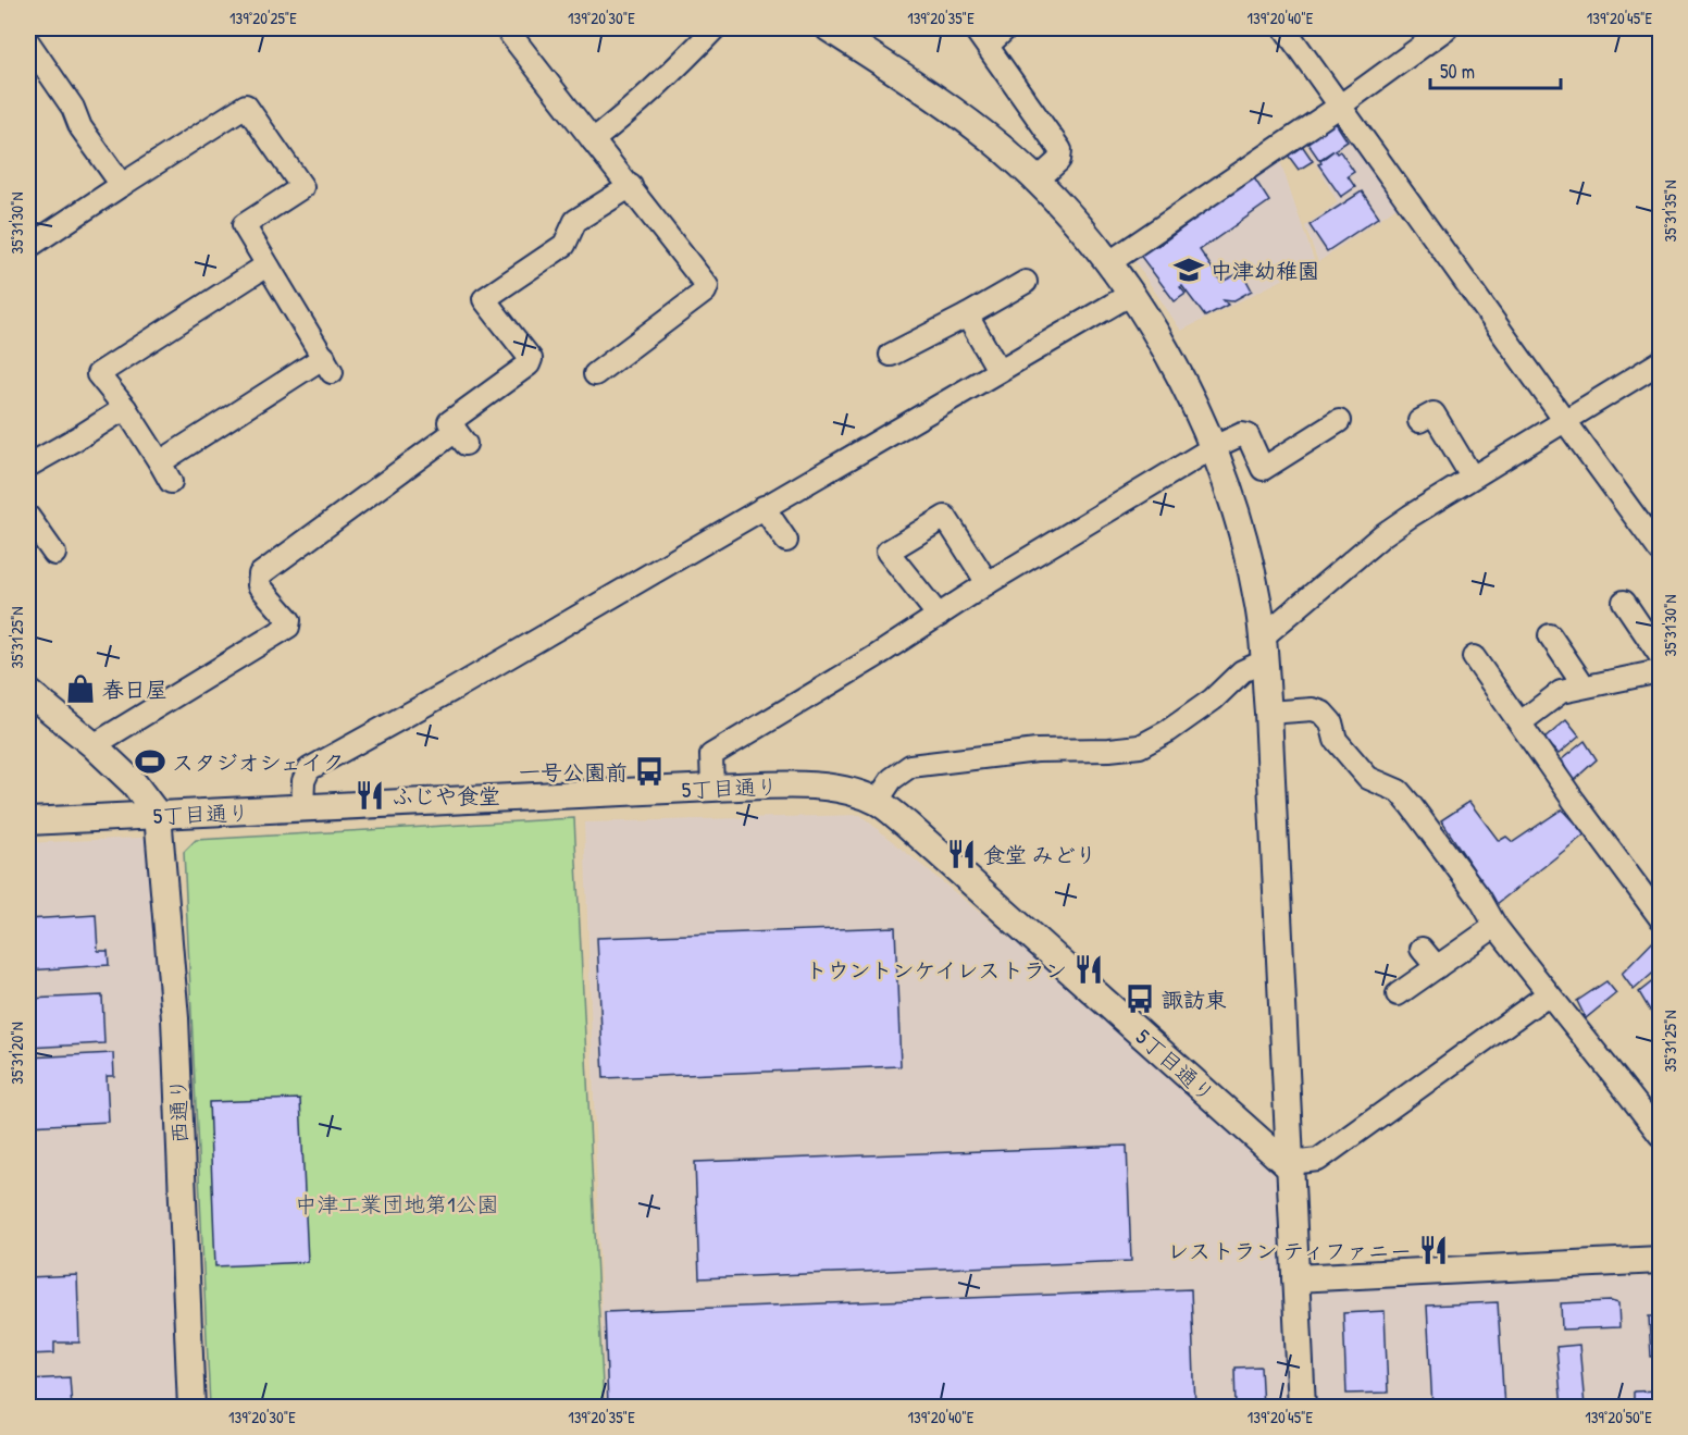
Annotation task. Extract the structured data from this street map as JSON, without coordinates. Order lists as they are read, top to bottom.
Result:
{
  "streets": {
    "street": ["5丁目通り", "西通り"]
  },
  "crossings": [
    ["5丁目通り", "西通り"]
  ],
  "parks": ["中津工業団地第1公園"],
  "places": {
    "school or university": ["中津幼稚園"],
    "shop": ["春日屋"],
    "sports": ["スタジオシェイク"],
    "bus stop": ["一号公園前", "諏訪東"],
    "restaurant": [
      "ふじや食堂",
      "食堂 みどり",
      "トウントンケイレストラン",
      "レストラン ティファニー"
    ]
  },
  "scale_bar": "50 m",
  "coordinates": [
    "139°20'25\"E",
    "139°20'30\"E",
    "139°20'35\"E",
    "139°20'40\"E",
    "139°20'45\"E",
    "35°31'35\"N",
    "35°31'30\"N",
    "35°31'25\"N",
    "35°31'20\"N",
    "139°20'50\"E"
  ]
}
